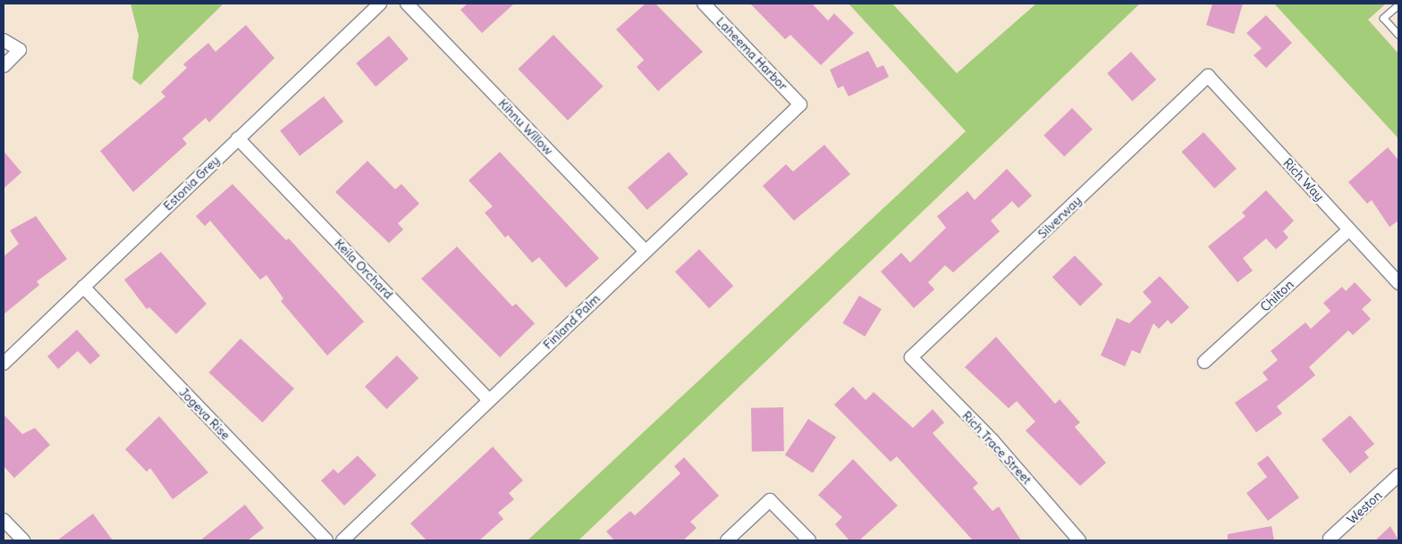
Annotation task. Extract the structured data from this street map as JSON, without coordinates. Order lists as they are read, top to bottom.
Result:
{
  "streets": {
    "street": [
      "Laheema Harbor",
      "Kihnu Willow",
      "Rich Way",
      "Estonia Grey",
      "Silverway",
      "Keila Orchard",
      "Chilton",
      "Finland Palm",
      "Jogeva Rise",
      "Rich Trace Street",
      "Weston"
    ]
  },
  "crossings": [
    ["Laheema Harbor", "Finland Palm"],
    ["Kihnu Willow", "Finland Palm"],
    ["Rich Way", "Silverway"],
    ["Rich Way", "Chilton"],
    ["Estonia Grey", "Keila Orchard"],
    ["Estonia Grey", "Jogeva Rise"],
    ["Silverway", "Rich Trace Street"],
    ["Keila Orchard", "Finland Palm"]
  ]
}
